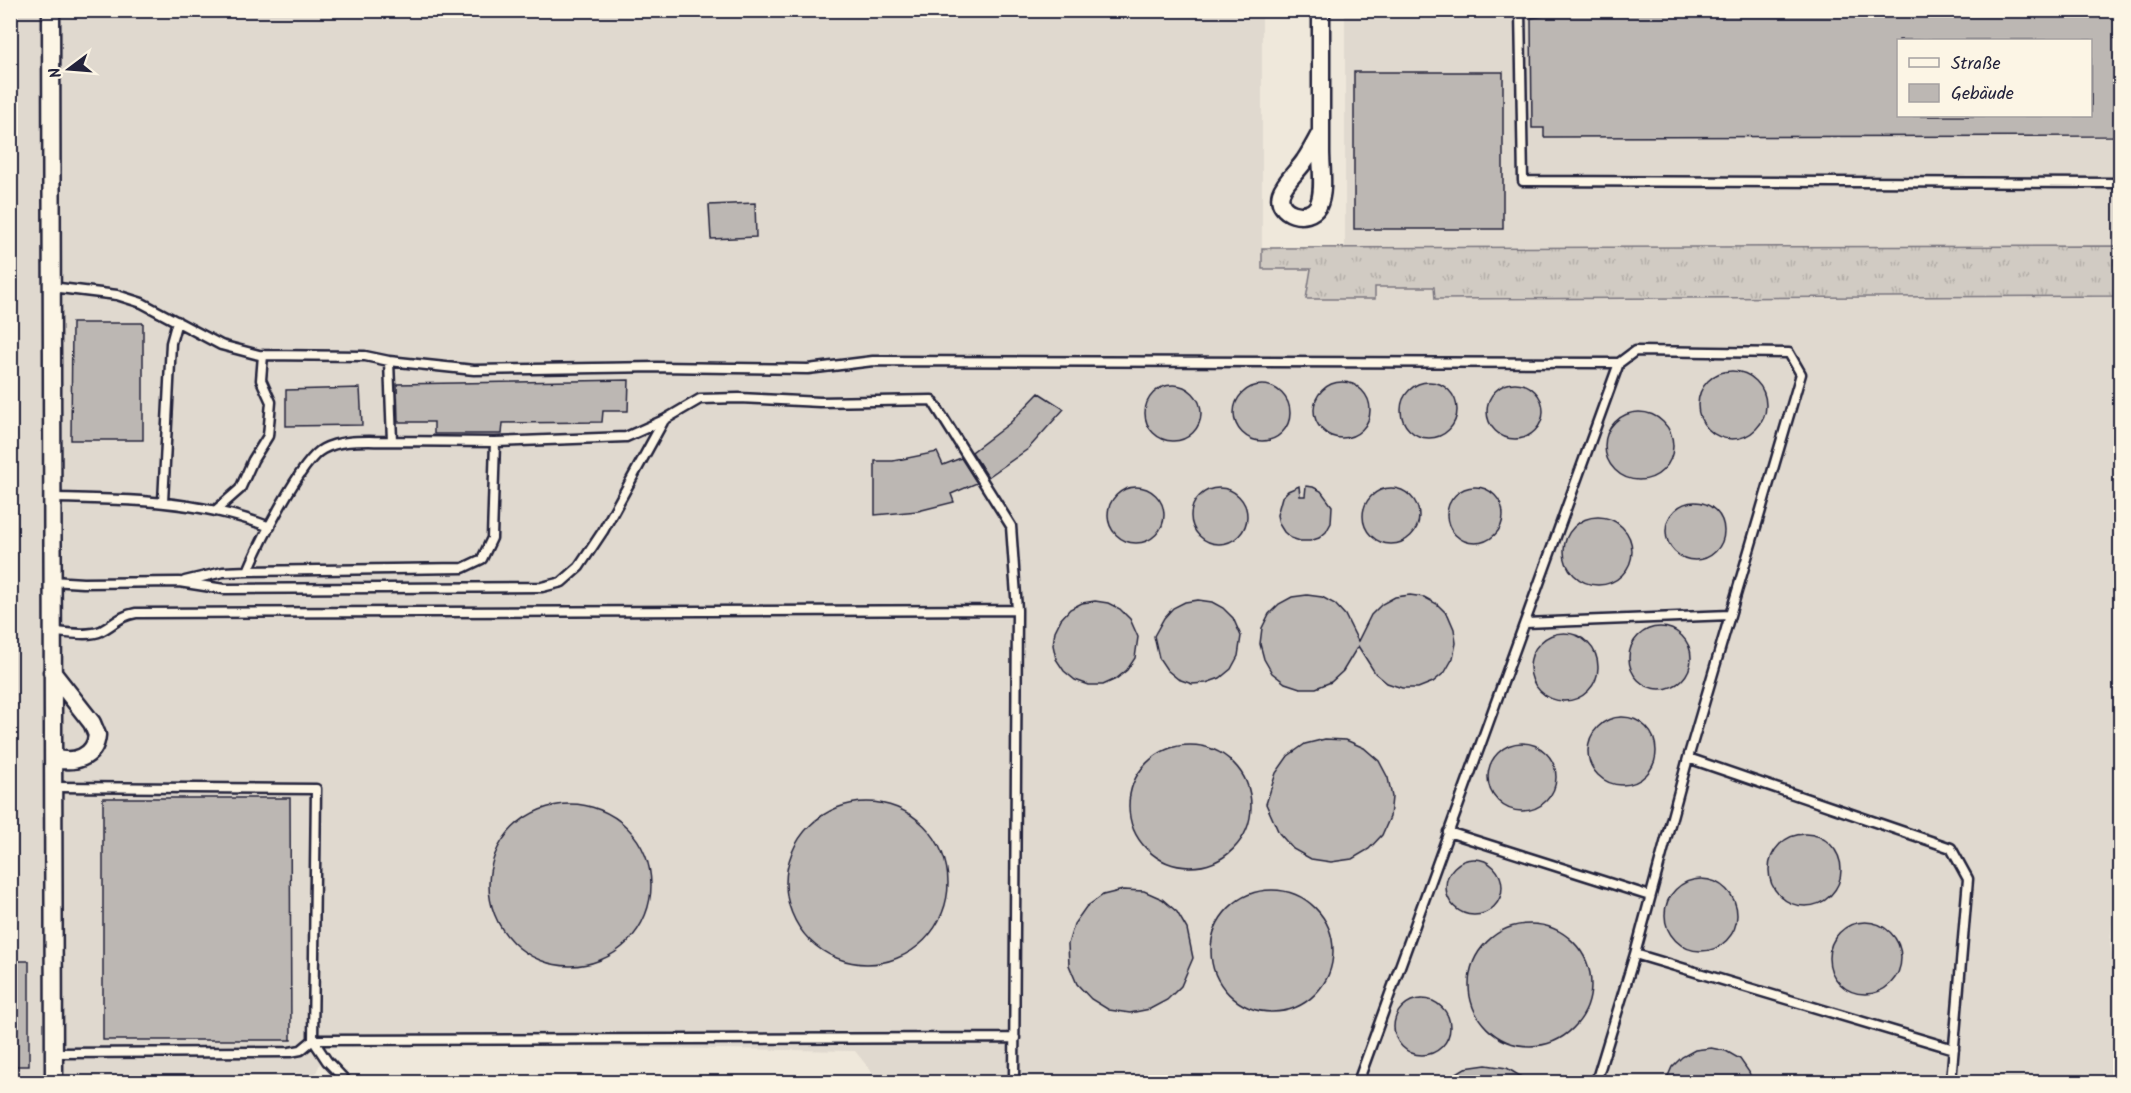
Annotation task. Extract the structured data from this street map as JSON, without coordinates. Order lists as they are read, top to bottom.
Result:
{
  "legend": ["Straße", "Gebäude"],
  "north": "left"
}
